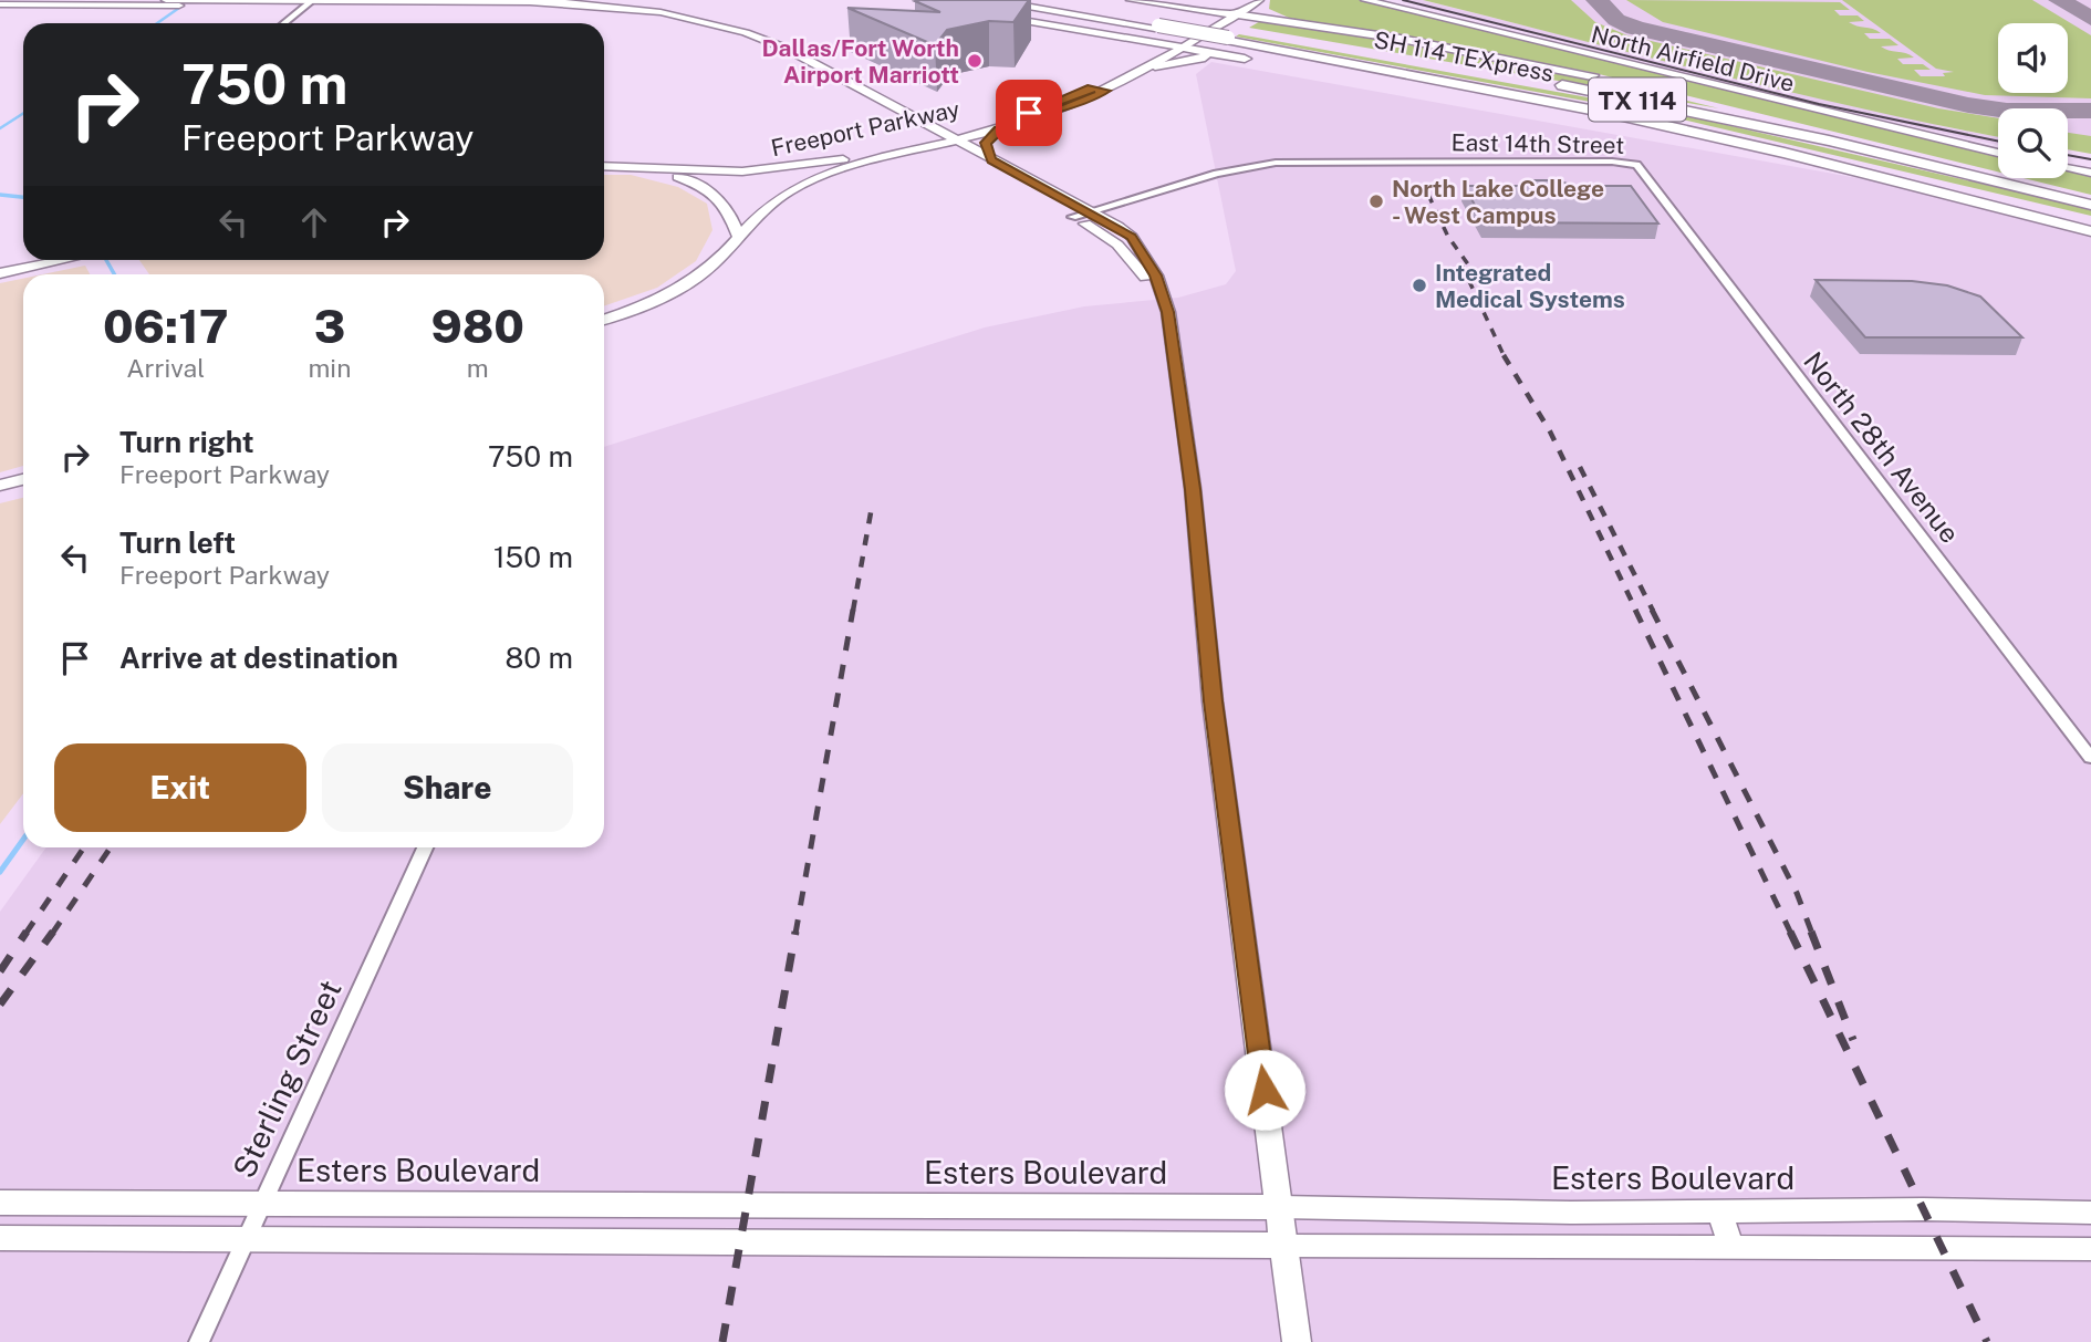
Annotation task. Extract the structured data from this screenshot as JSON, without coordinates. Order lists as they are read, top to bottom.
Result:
{
  "streets": {
    "highway": ["SH 114 TEXpress", "TX 114"],
    "main road": ["North Airfield Drive", "Freeport Parkway", "Esters Boulevard"],
    "street": ["East 14th Street", "North 28th Avenue", "Sterling Street"]
  },
  "crossings": [
    ["SH 114 TEXpress", "TX 114"],
    ["East 14th Street", "North 28th Avenue"],
    ["Sterling Street", "Esters Boulevard"]
  ],
  "places": ["Dallas/Fort Worth Airport Marriott", "North Lake College - West Campus", "Integrated Medical Systems"],
  "page": {
    "turn": ["750 m", "Freeport Parkway"],
    "eta": [
      "06:17",
      "Arrival",
      "3",
      "min",
      "980",
      "m"
    ],
    "list": [
      {
        "name": "Turn right",
        "note": "Freeport Parkway",
        "value": "750 m"
      },
      {
        "name": "Turn left",
        "note": "Freeport Parkway",
        "value": "150 m"
      },
      {
        "name": "Arrive at destination",
        "value": "80 m"
      }
    ],
    "buttons": ["Exit", "Share"]
  }
}
